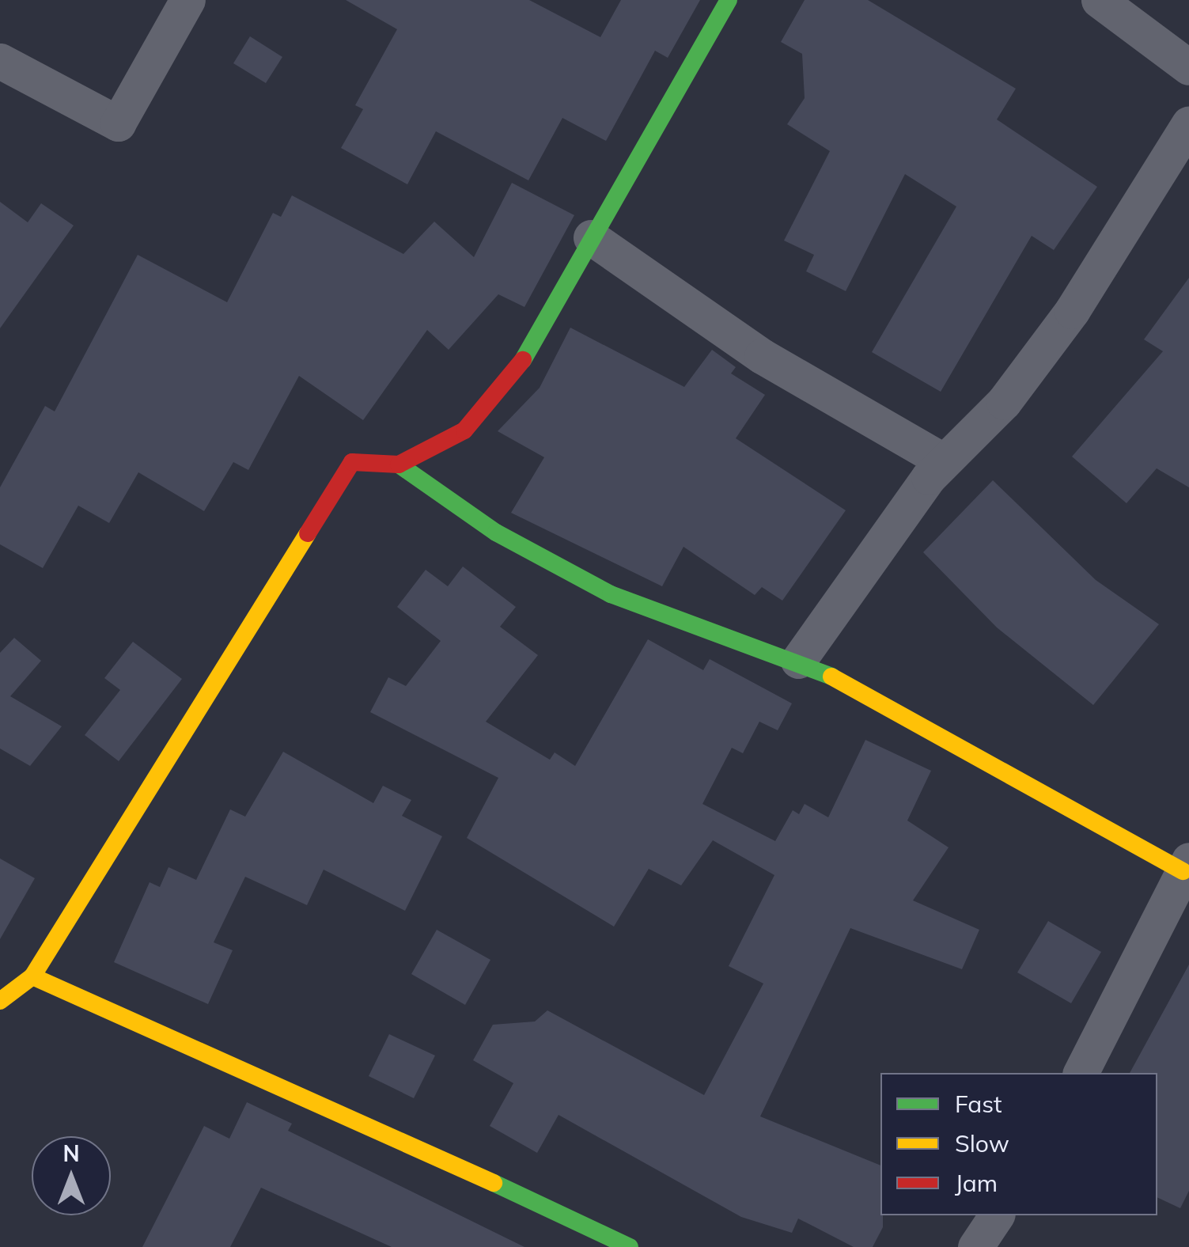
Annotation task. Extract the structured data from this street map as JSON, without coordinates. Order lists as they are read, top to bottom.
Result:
{
  "legend": ["Fast", "Slow", "Jam"],
  "north": "top"
}
